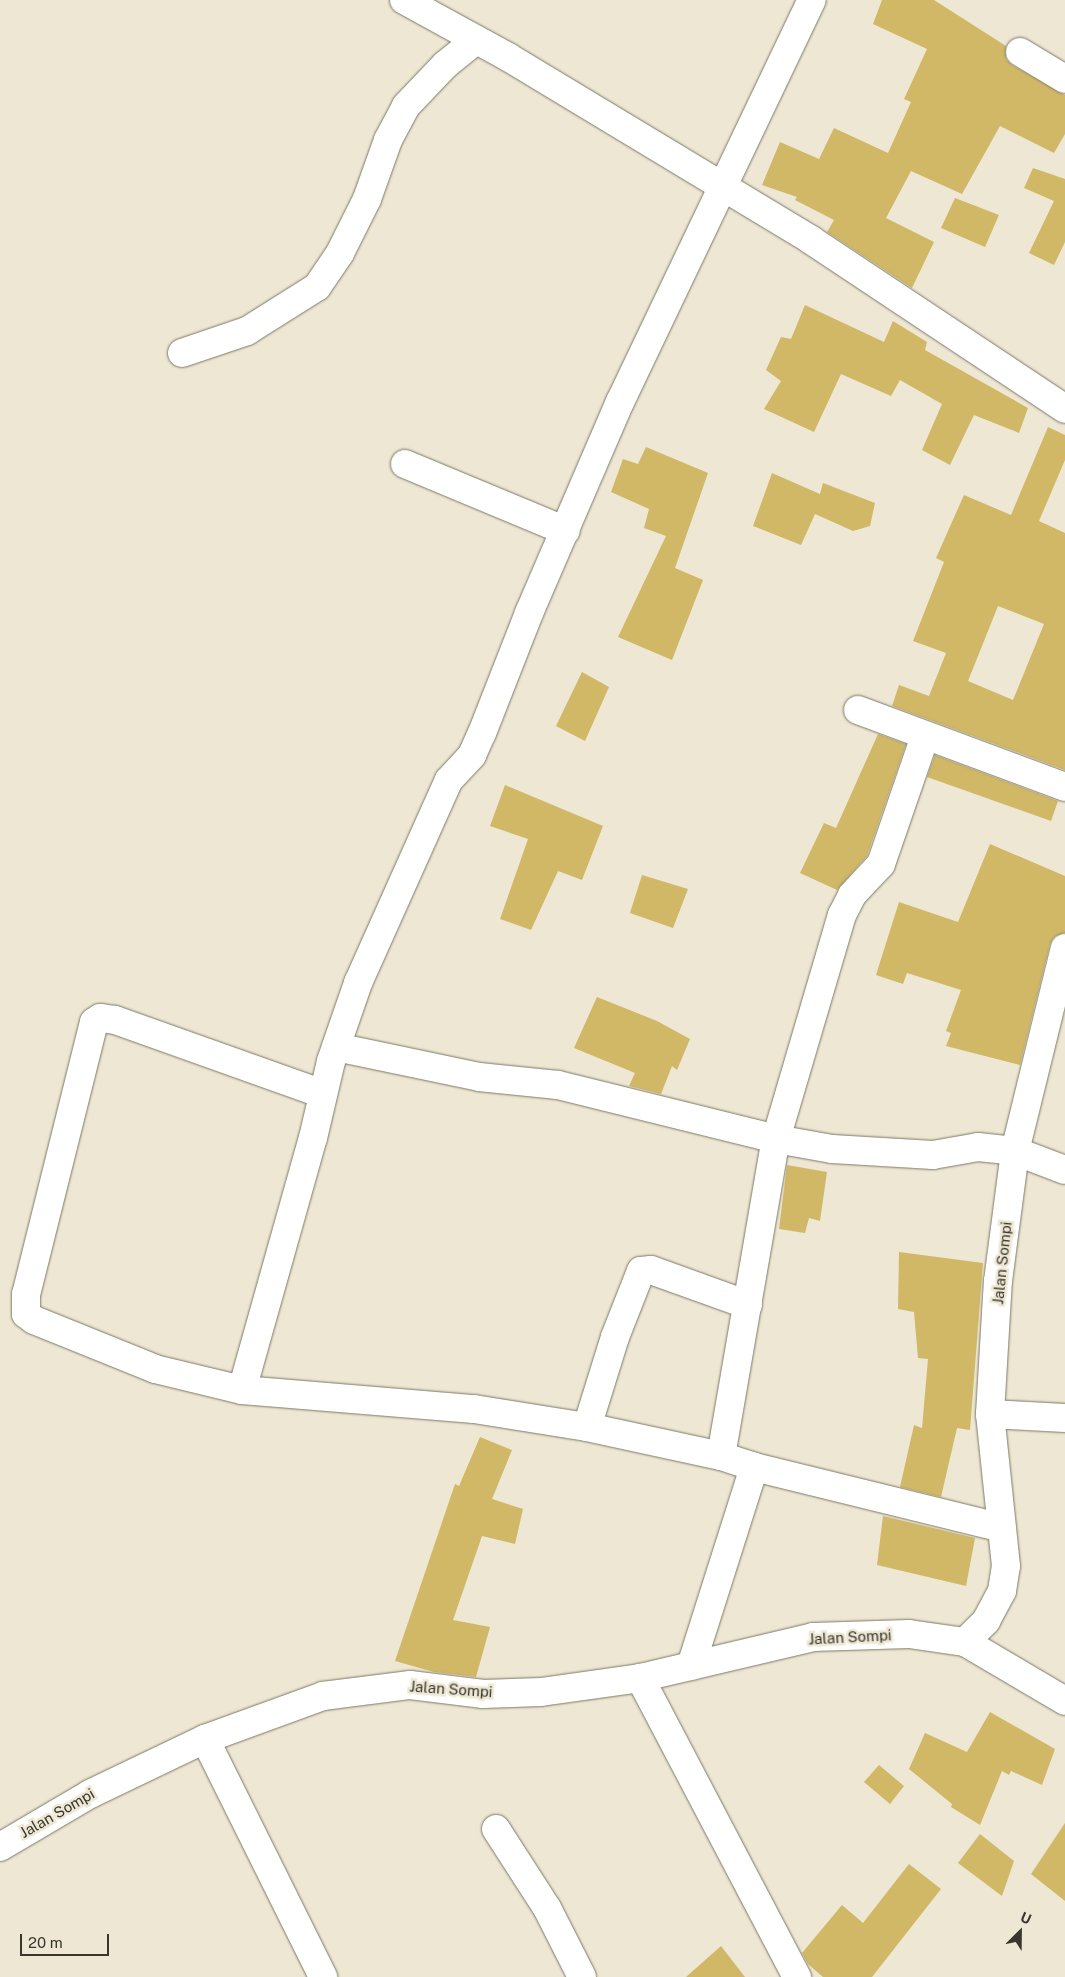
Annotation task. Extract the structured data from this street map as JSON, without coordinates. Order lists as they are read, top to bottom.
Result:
{
  "streets": {
    "street": ["Jalan Sompi"]
  },
  "scale_bar": "20 m",
  "north": "top right"
}
